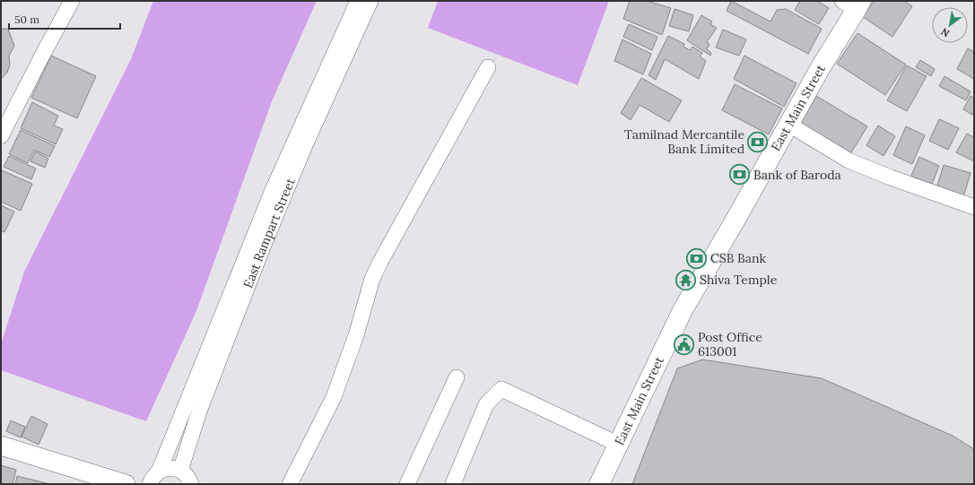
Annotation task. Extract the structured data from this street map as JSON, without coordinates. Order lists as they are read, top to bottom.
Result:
{
  "streets": {
    "main road": ["East Main Street"],
    "street": ["East Rampart Street"]
  },
  "places": {
    "bank": ["Tamilnad Mercantile Bank Limited", "Bank of Baroda", "CSB Bank"],
    "temple": ["Shiva Temple"],
    "public building": ["Post Office 613001"]
  },
  "scale_bar": "50 m",
  "north": "bottom left"
}
